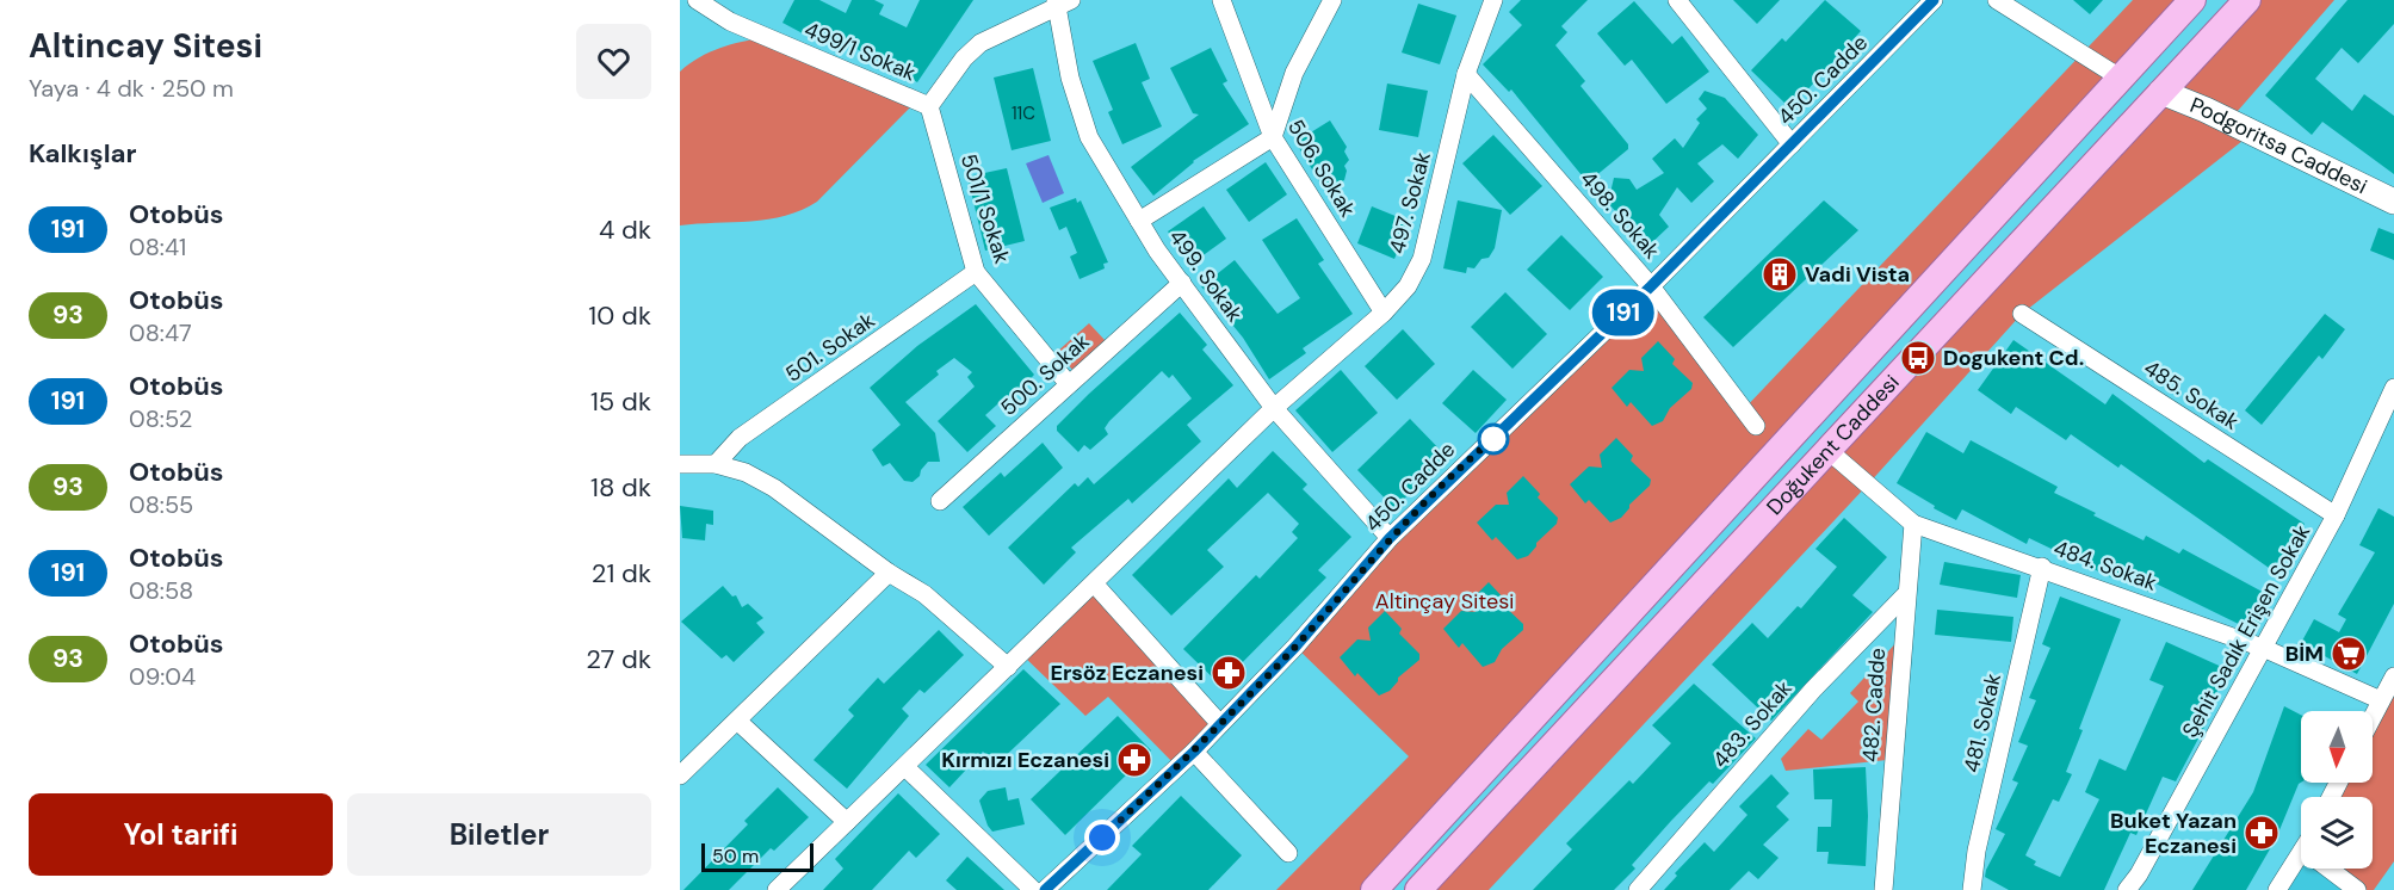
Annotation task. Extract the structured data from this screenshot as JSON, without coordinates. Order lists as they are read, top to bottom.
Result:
{
  "streets": {
    "main road": ["Podgoritsa Caddesi", "Doğukent Caddesi"],
    "street": [
      "499/1 Sokak",
      "450. Cadde",
      "506. Sokak",
      "497. Sokak",
      "501/1 Sokak",
      "498. Sokak",
      "499. Sokak",
      "501. Sokak",
      "500. Sokak",
      "485. Sokak",
      "484. Sokak",
      "Şehit Sadık Erişen Sokak",
      "482. Cadde",
      "481. Sokak",
      "483. Sokak"
    ]
  },
  "crossings": [
    ["499/1 Sokak", "501/1 Sokak"],
    ["450. Cadde", "498. Sokak"],
    ["450. Cadde", "499. Sokak"],
    ["Podgoritsa Caddesi", "Doğukent Caddesi"],
    ["506. Sokak", "497. Sokak"],
    ["497. Sokak", "498. Sokak"],
    ["497. Sokak", "499. Sokak"],
    ["501/1 Sokak", "501. Sokak"],
    ["501/1 Sokak", "500. Sokak"],
    ["499. Sokak", "500. Sokak"],
    ["485. Sokak", "Şehit Sadık Erişen Sokak"],
    ["Doğukent Caddesi", "484. Sokak"],
    ["484. Sokak", "Şehit Sadık Erişen Sokak"],
    ["484. Sokak", "482. Cadde"],
    ["484. Sokak", "481. Sokak"],
    ["482. Cadde", "483. Sokak"]
  ],
  "parks": ["Altinçay Sitesi"],
  "places": {
    "building": ["Vadi Vista"],
    "bus stop": ["Dogukent Cd."],
    "supermarket": ["BİM"],
    "pharmacy": ["Ersöz Eczanesi", "Kırmızı Eczanesi", "Buket Yazan Eczanesi"]
  },
  "lines": ["bus line 191"],
  "house_numbers": ["11C"],
  "scale_bar": "50 m",
  "north": "bottom",
  "page": {
    "heading": [
      ["Altincay Sitesi", "Yaya · 4 dk · 250 m"],
      "Kalkışlar"
    ],
    "on_map": "191",
    "list": [
      {
        "mark": "191",
        "name": "Otobüs",
        "note": "08:41",
        "value": "4 dk"
      },
      {
        "mark": "93",
        "name": "Otobüs",
        "note": "08:47",
        "value": "10 dk"
      },
      {
        "mark": "191",
        "name": "Otobüs",
        "note": "08:52",
        "value": "15 dk"
      },
      {
        "mark": "93",
        "name": "Otobüs",
        "note": "08:55",
        "value": "18 dk"
      },
      {
        "mark": "191",
        "name": "Otobüs",
        "note": "08:58",
        "value": "21 dk"
      },
      {
        "mark": "93",
        "name": "Otobüs",
        "note": "09:04",
        "value": "27 dk"
      }
    ],
    "buttons": ["Yol tarifi", "Biletler"],
    "scale": "50 m"
  }
}
